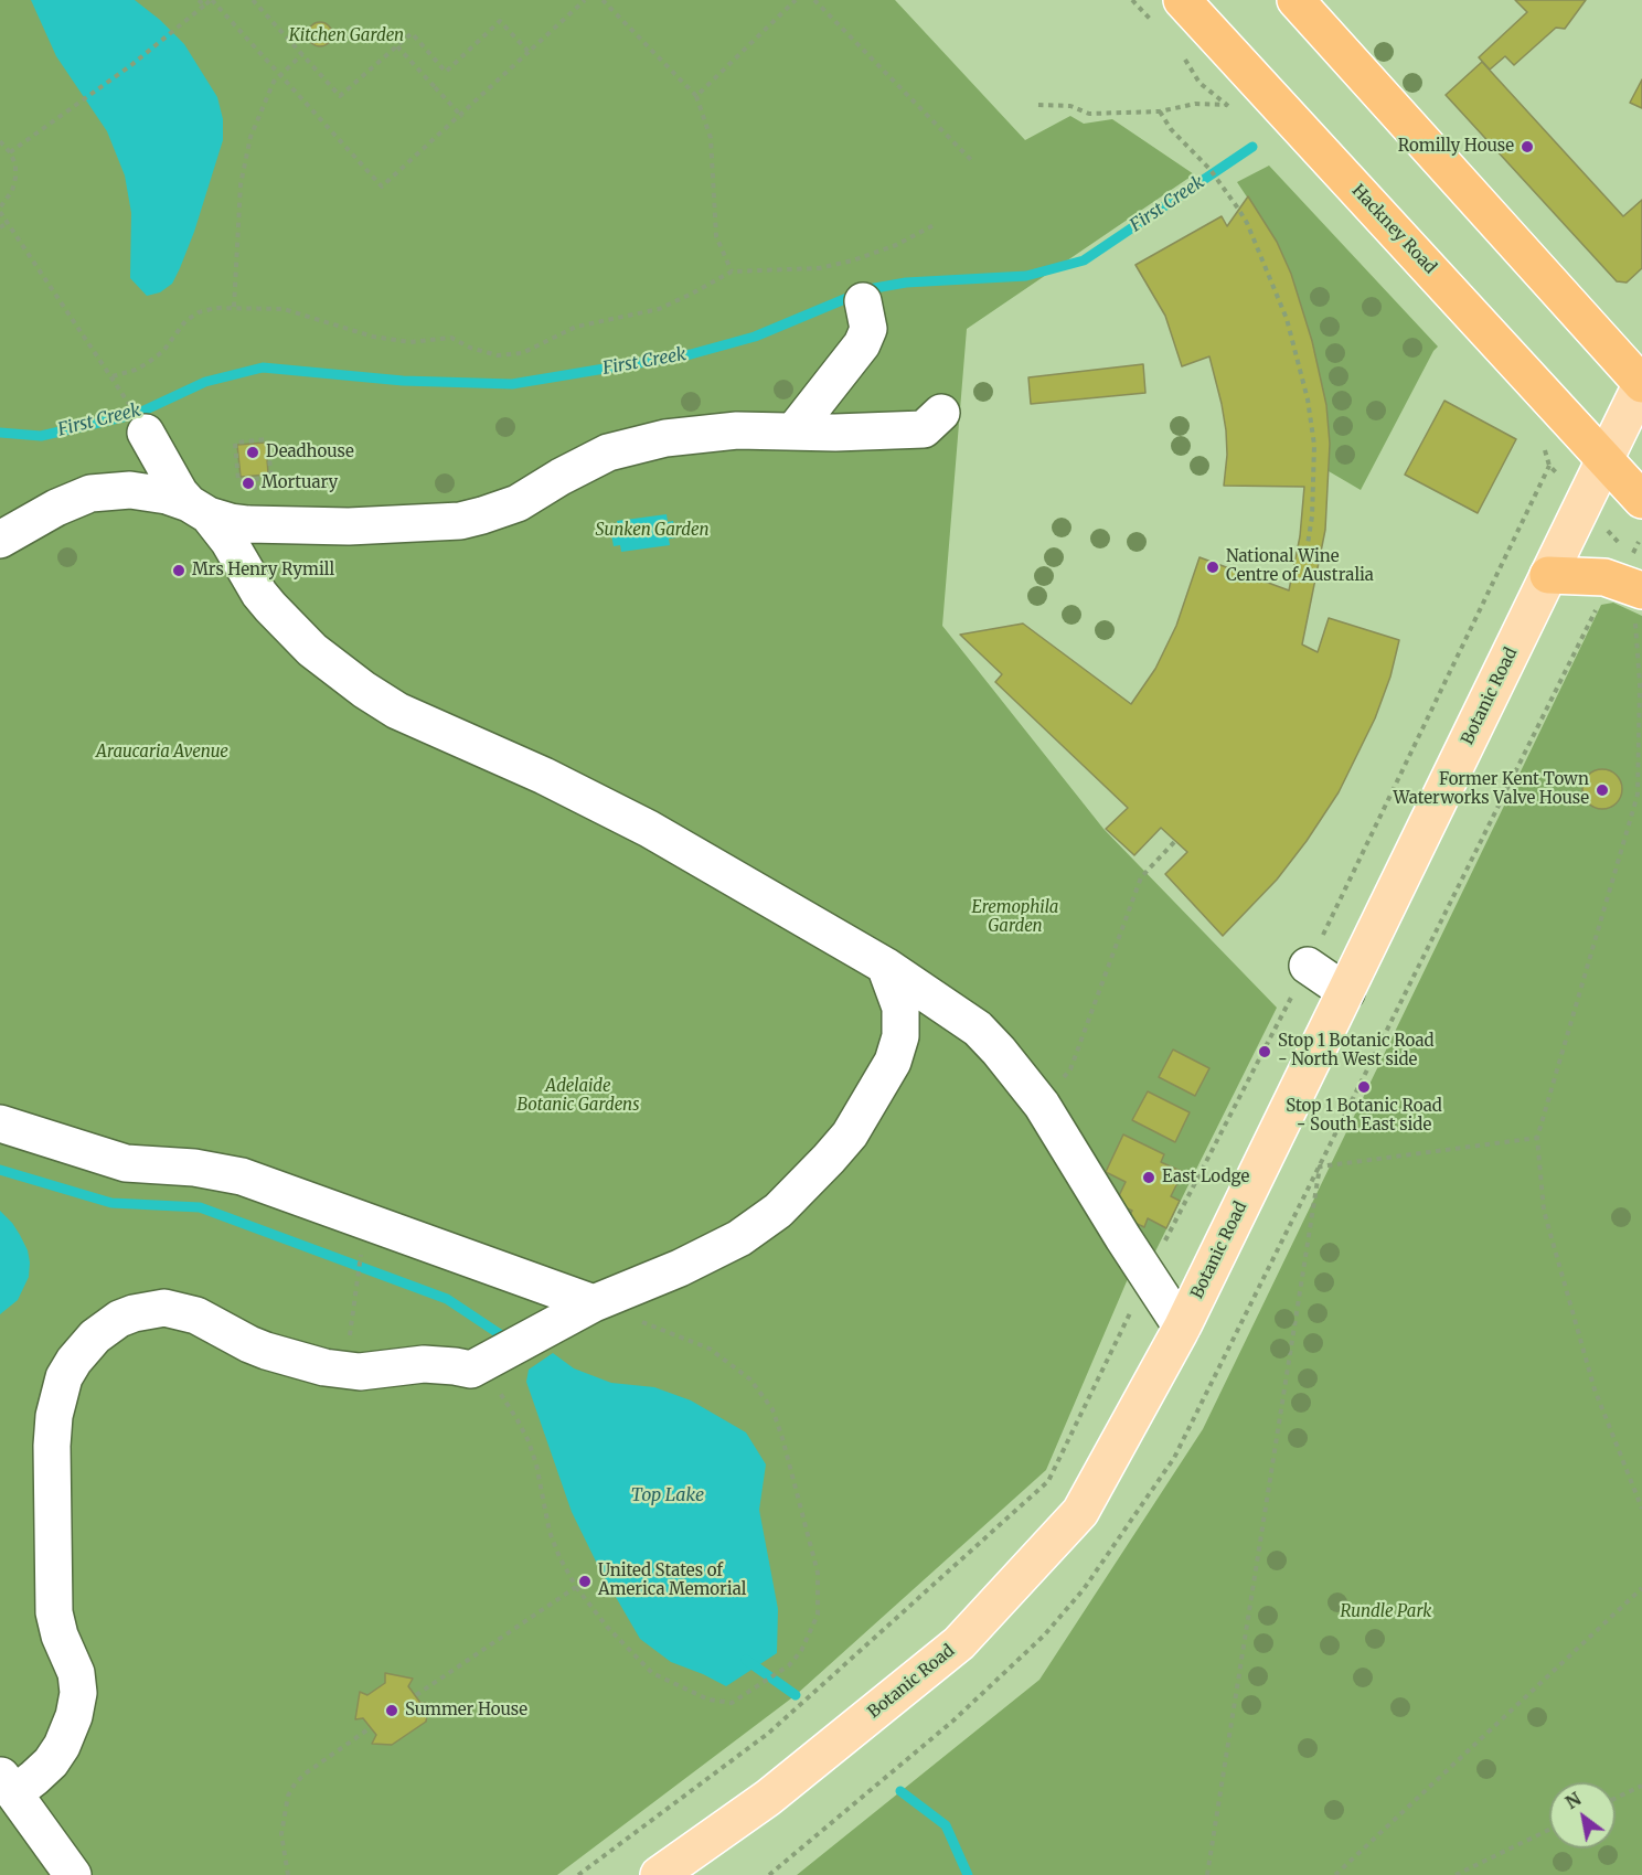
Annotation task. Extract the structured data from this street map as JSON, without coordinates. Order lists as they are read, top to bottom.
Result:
{
  "streets": {
    "highway": ["Hackney Road"],
    "main road": ["Botanic Road"]
  },
  "crossings": [
    ["Hackney Road", "Botanic Road"]
  ],
  "water": ["First Creek", "Top Lake"],
  "parks": [
    "Kitchen Garden",
    "Sunken Garden",
    "Araucaria Avenue",
    "Eremophila Garden",
    "Adelaide Botanic Gardens",
    "Rundle Park"
  ],
  "places": [
    "Romilly House",
    "Deadhouse",
    "Mortuary",
    "National Wine Centre of Australia",
    "Mrs Henry Rymill",
    "Former Kent Town Waterworks Valve House",
    "Stop 1 Botanic Road - North West side",
    "Stop 1 Botanic Road - South East side",
    "East Lodge",
    "United States of America Memorial",
    "Summer House"
  ],
  "north": "top left"
}
